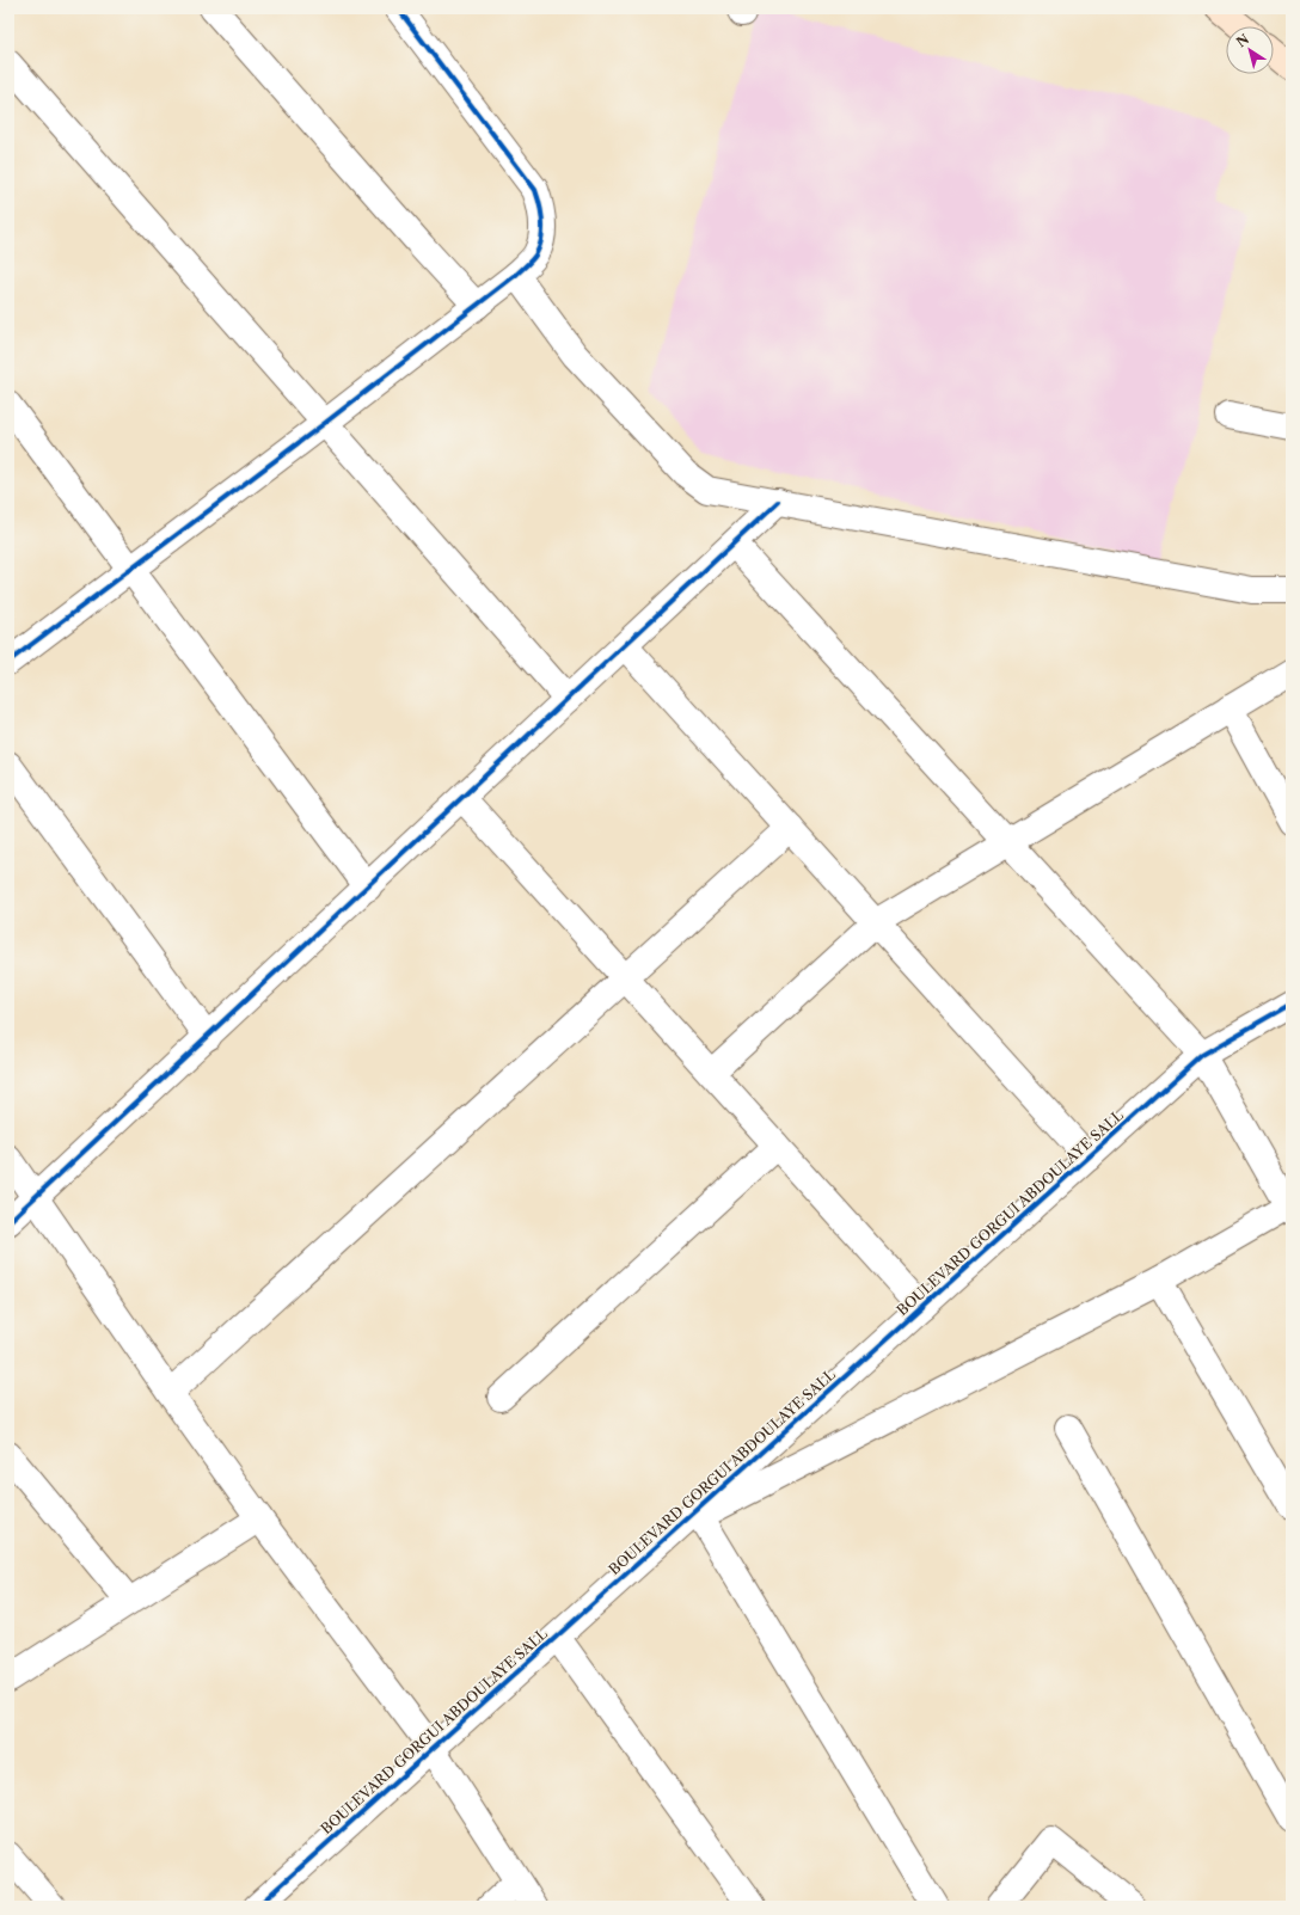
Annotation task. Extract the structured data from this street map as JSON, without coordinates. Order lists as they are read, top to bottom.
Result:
{
  "streets": {
    "street": ["BOULEVARD GORGUI ABDOULAYE SALL"]
  },
  "north": "top left"
}
